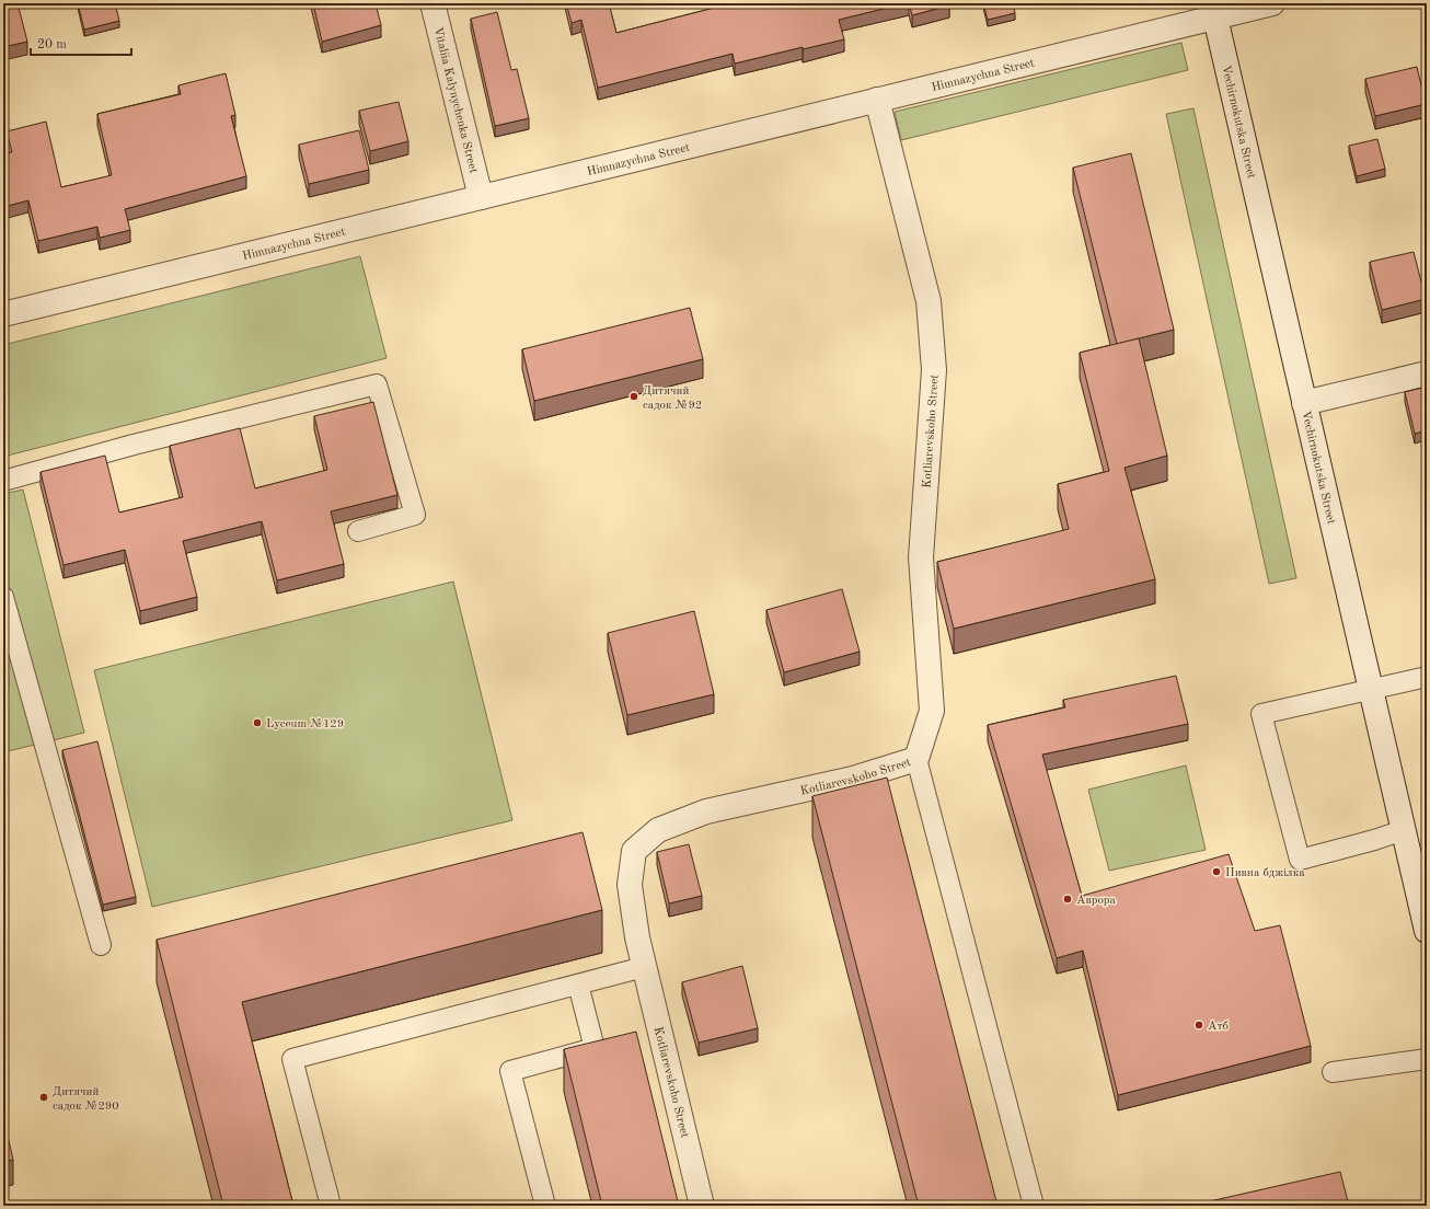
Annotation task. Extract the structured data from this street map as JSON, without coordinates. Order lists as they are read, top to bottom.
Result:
{
  "streets": {
    "street": [
      "Himnazychna Street",
      "Vitaliia Kalynychenka Street",
      "Vechirnokutska Street",
      "Kotliarevskoho Street"
    ]
  },
  "crossings": [
    ["Himnazychna Street", "Vitaliia Kalynychenka Street"],
    ["Himnazychna Street", "Vechirnokutska Street"],
    ["Himnazychna Street", "Kotliarevskoho Street"]
  ],
  "places": [
    "Дитячий садок №92",
    "Lyceum №129",
    "Пивна бджілка",
    "Аврора",
    "Атб",
    "Дитячий садок №290"
  ],
  "scale_bar": "20 m"
}
